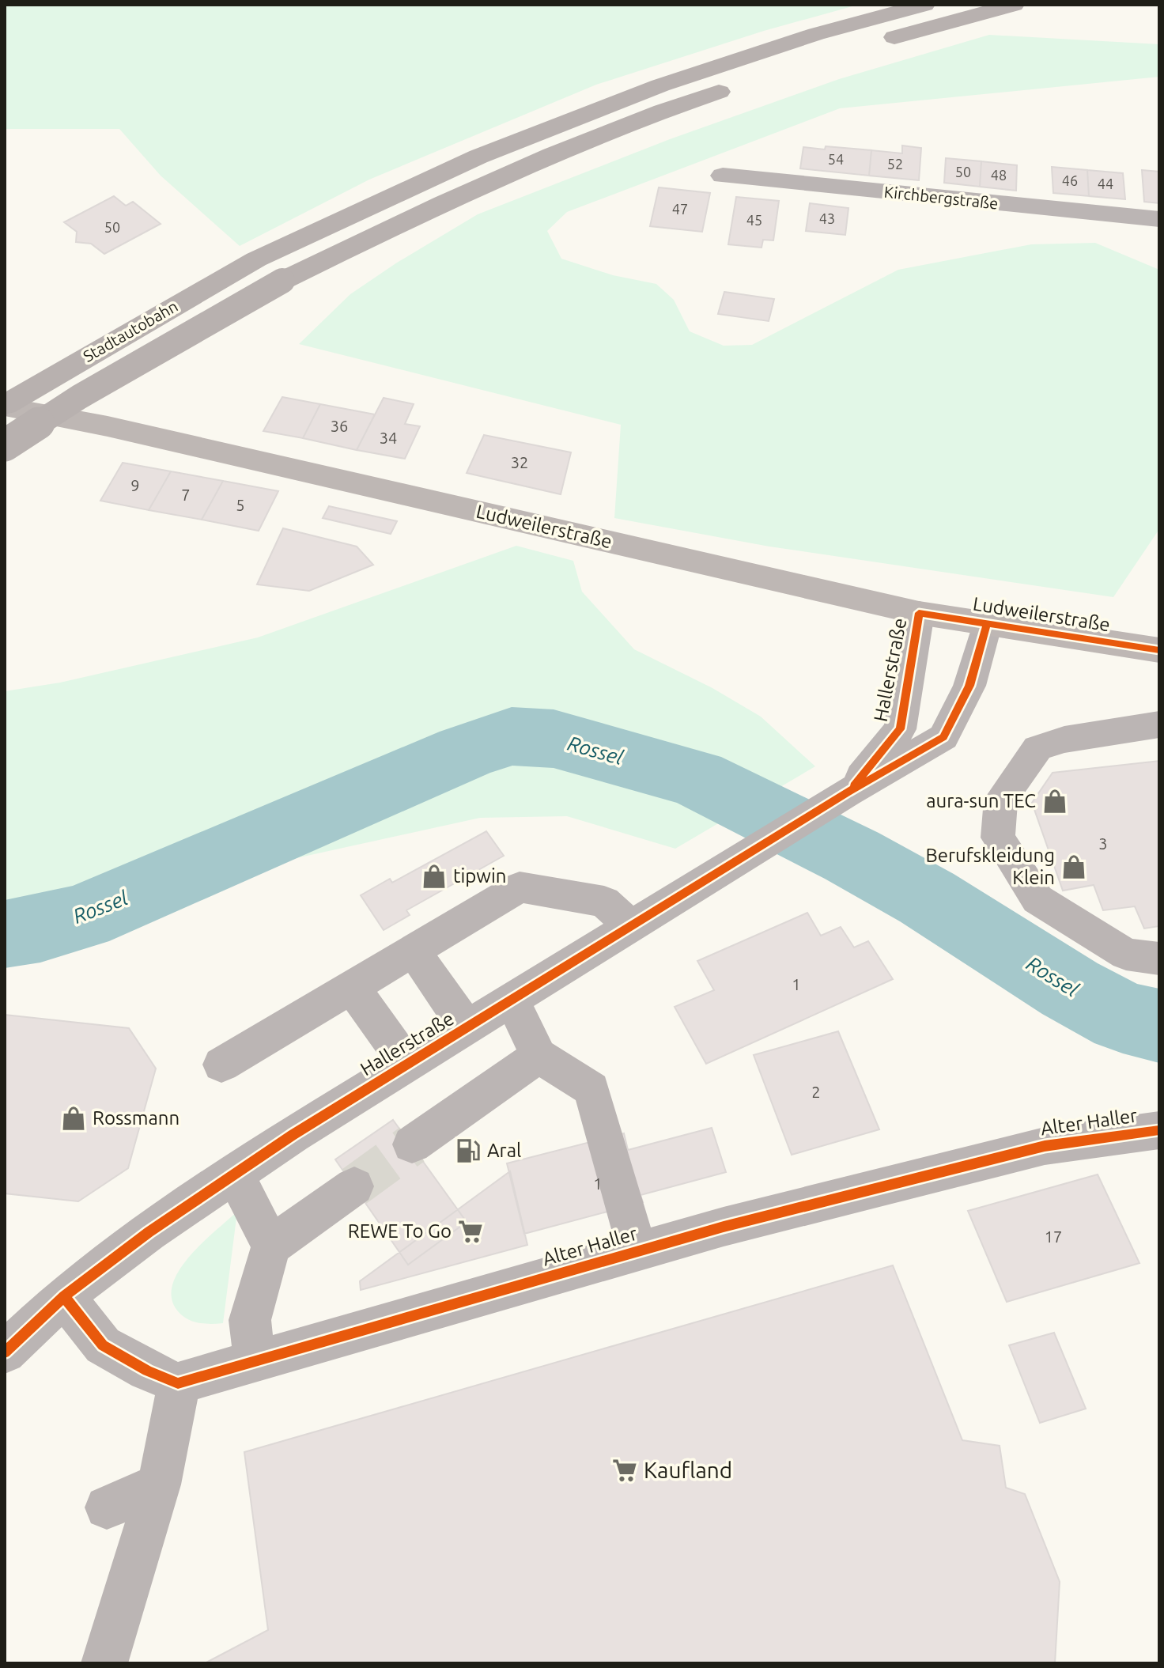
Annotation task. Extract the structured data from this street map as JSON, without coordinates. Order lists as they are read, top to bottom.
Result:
{
  "streets": {
    "highway": ["Stadtautobahn"],
    "main road": ["Ludweilerstraße"],
    "street": ["Kirchbergstraße", "Hallerstraße", "Alter Haller"]
  },
  "crossings": [
    ["Stadtautobahn", "Ludweilerstraße"],
    ["Ludweilerstraße", "Hallerstraße"]
  ],
  "water": ["Rossel"],
  "places": {
    "shop": [
      "aura-sun TEC",
      "Berufskleidung Klein",
      "tipwin",
      "Rossmann"
    ],
    "fuel station": ["Aral"],
    "supermarket": ["REWE To Go", "Kaufland"]
  },
  "house_numbers": [
    "54",
    "52",
    "50",
    "48",
    "46",
    "44",
    "47",
    "43",
    "45",
    "50",
    "36",
    "34",
    "32",
    "9",
    "7",
    "5",
    "3",
    "1",
    "2",
    "1",
    "17"
  ]
}
